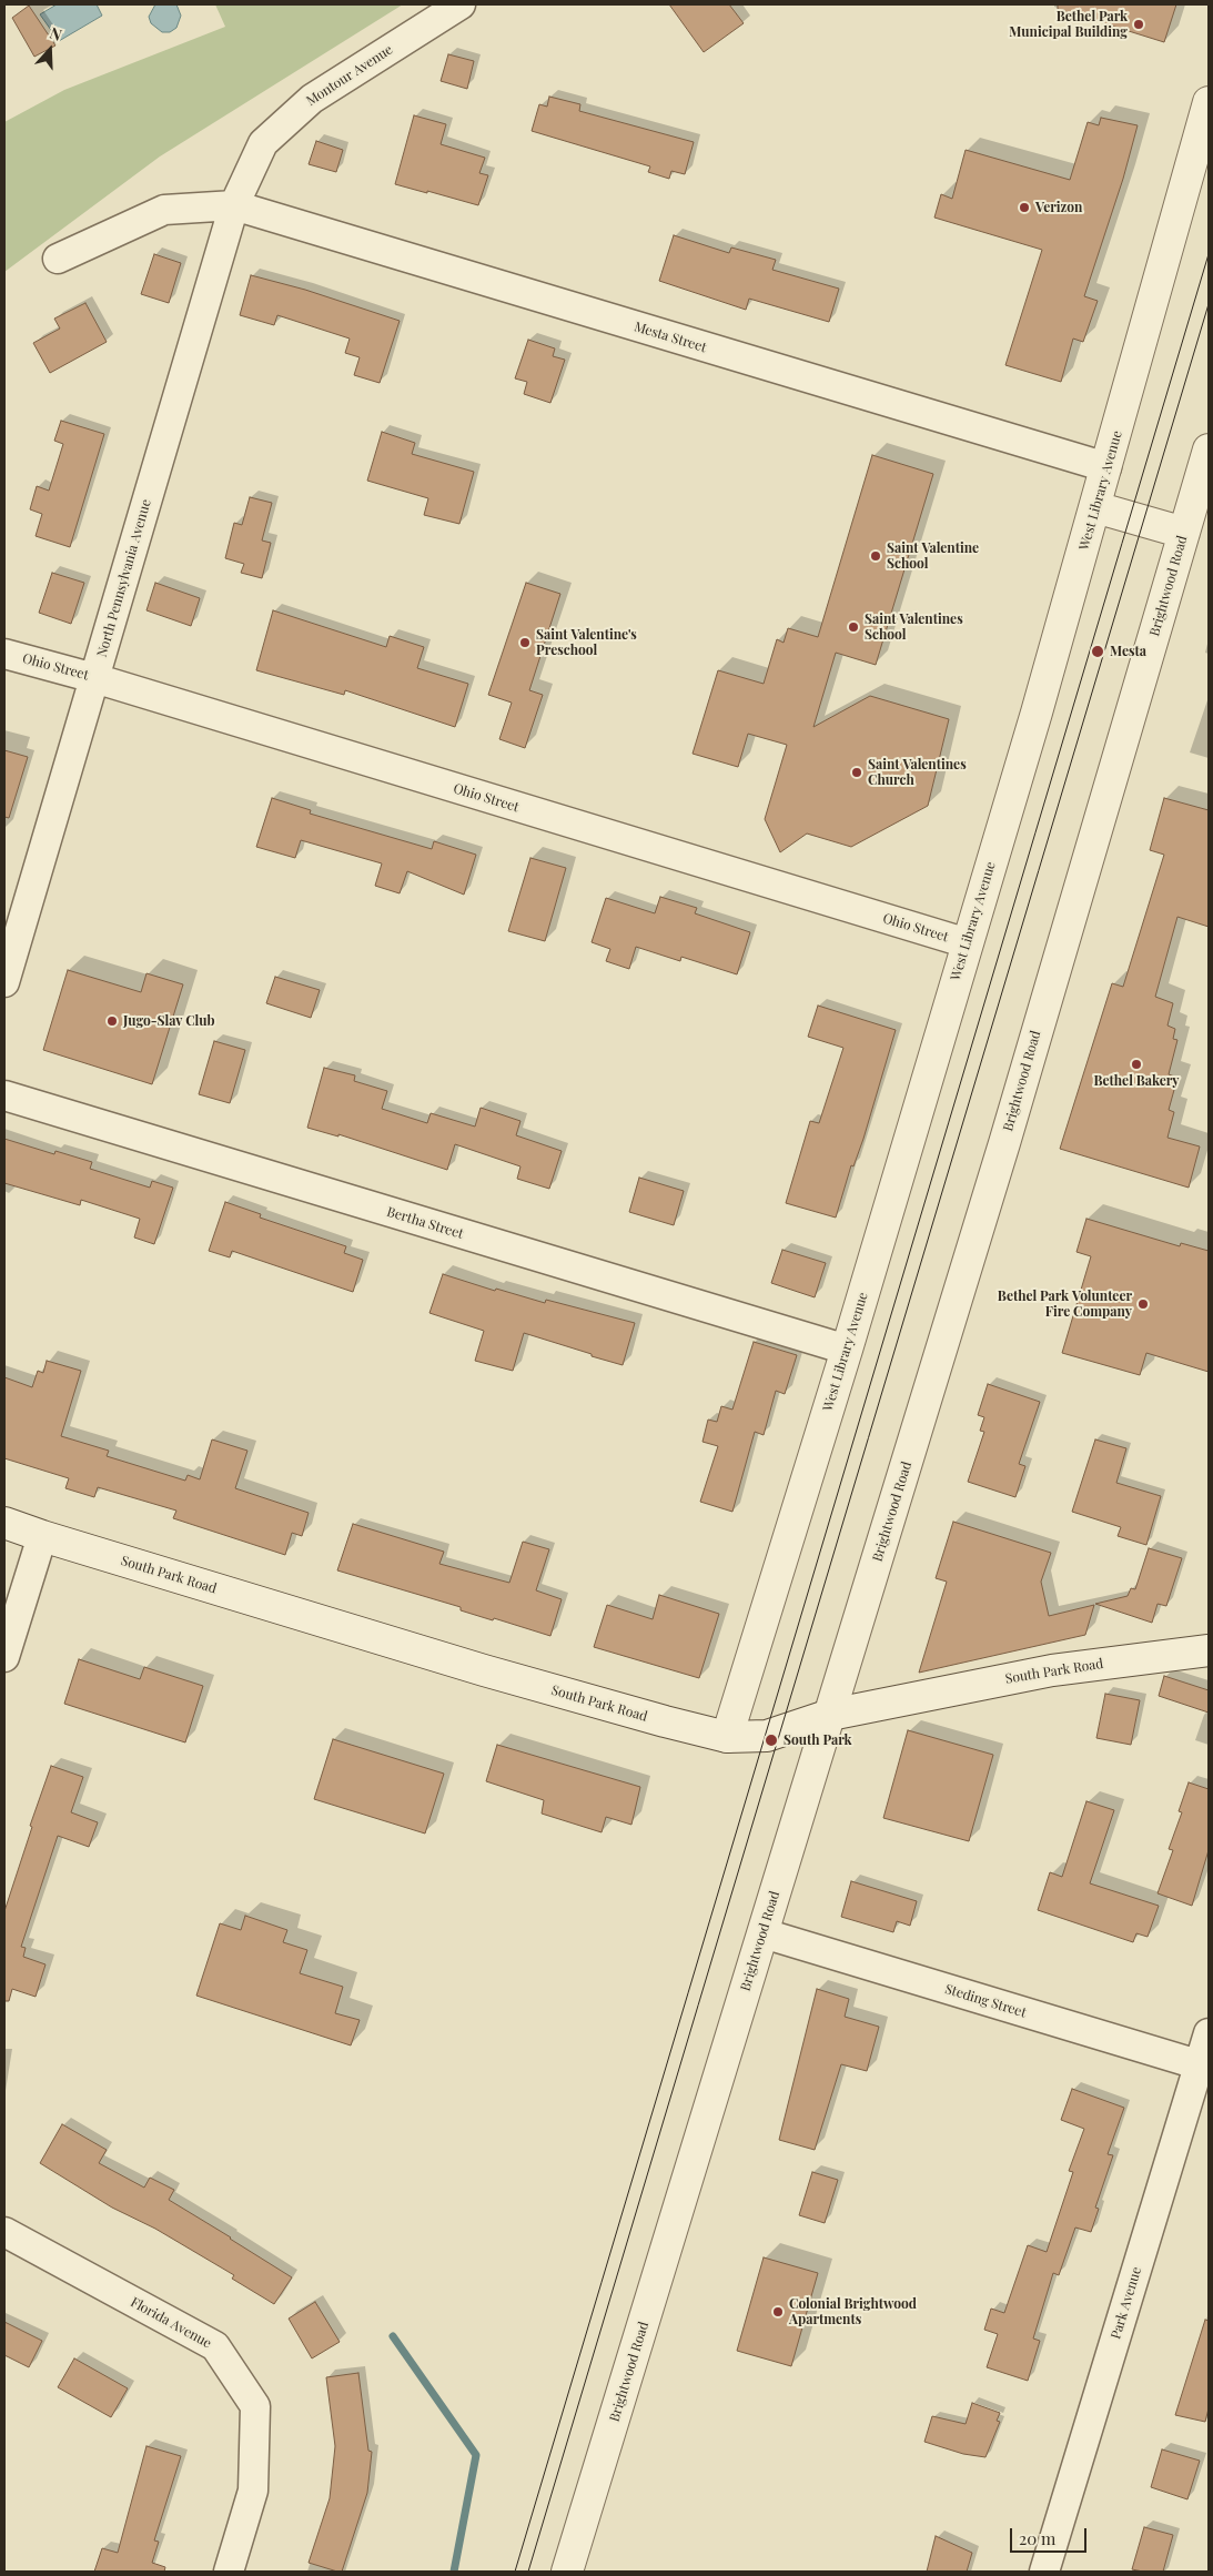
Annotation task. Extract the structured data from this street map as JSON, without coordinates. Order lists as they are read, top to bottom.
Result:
{
  "streets": {
    "street": [
      "Montour Avenue",
      "Mesta Street",
      "West Library Avenue",
      "North Pennsylvania Avenue",
      "Brightwood Road",
      "Ohio Street",
      "Bertha Street",
      "South Park Road",
      "Steding Street",
      "Park Avenue",
      "Florida Avenue"
    ]
  },
  "crossings": [
    ["Montour Avenue", "Mesta Street"],
    ["Montour Avenue", "North Pennsylvania Avenue"],
    ["Mesta Street", "West Library Avenue"],
    ["Mesta Street", "North Pennsylvania Avenue"],
    ["West Library Avenue", "Ohio Street"],
    ["West Library Avenue", "Bertha Street"],
    ["West Library Avenue", "South Park Road"],
    ["North Pennsylvania Avenue", "Ohio Street"],
    ["Brightwood Road", "South Park Road"],
    ["Brightwood Road", "Steding Street"],
    ["Steding Street", "Park Avenue"]
  ],
  "places": [
    "Bethel Park Municipal Building",
    "Verizon",
    "Saint Valentine School",
    "Saint Valentines School",
    "Saint Valentine's Preschool",
    "Mesta",
    "Saint Valentines Church",
    "Jugo-Slav Club",
    "Bethel Bakery",
    "Bethel Park Volunteer Fire Company",
    "South Park",
    "Colonial Brightwood Apartments"
  ],
  "scale_bar": "20 m",
  "north": "top"
}
